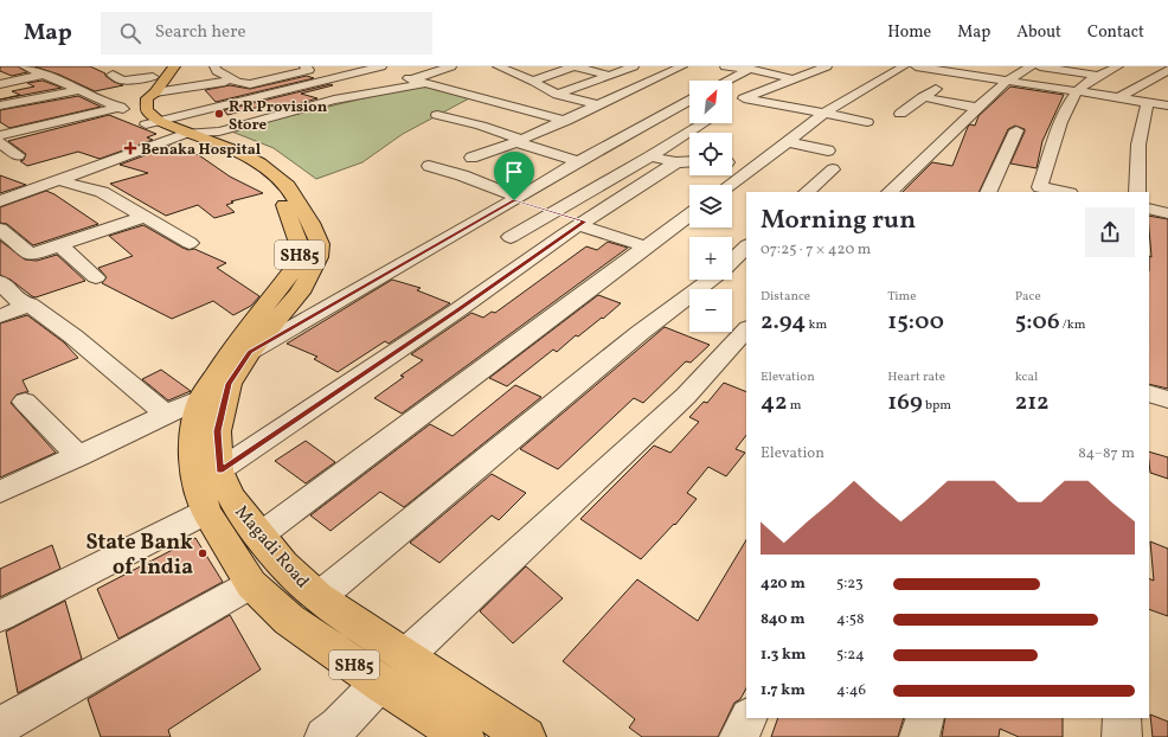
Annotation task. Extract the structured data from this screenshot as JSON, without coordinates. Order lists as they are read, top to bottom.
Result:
{
  "streets": {
    "main road": ["SH85", "Magadi Road"]
  },
  "places": {
    "other": ["R R Provision Store", "State Bank of India"],
    "health": ["Benaka Hospital"]
  },
  "north": "top right",
  "page": {
    "header": "Map",
    "search": "Search here",
    "nav": [
      "Home",
      "Map",
      "About",
      "Contact"
    ],
    "map_buttons": ["+", "−"],
    "heading": ["Morning run", "07:25 · 7 × 420 m"],
    "stats": [
      ["Distance", "2.94 km"],
      ["Time", "15:00"],
      ["Pace", "5:06 /km"],
      ["Elevation", "42 m"],
      ["Heart rate", "169 bpm"],
      ["kcal", "212"]
    ],
    "chart": ["Elevation", "84–87 m"],
    "list": [
      {
        "name": "420 m",
        "note": "5:23"
      },
      {
        "name": "840 m",
        "note": "4:58"
      },
      {
        "name": "1.3 km",
        "note": "5:24"
      },
      {
        "name": "1.7 km",
        "note": "4:46"
      }
    ]
  }
}
